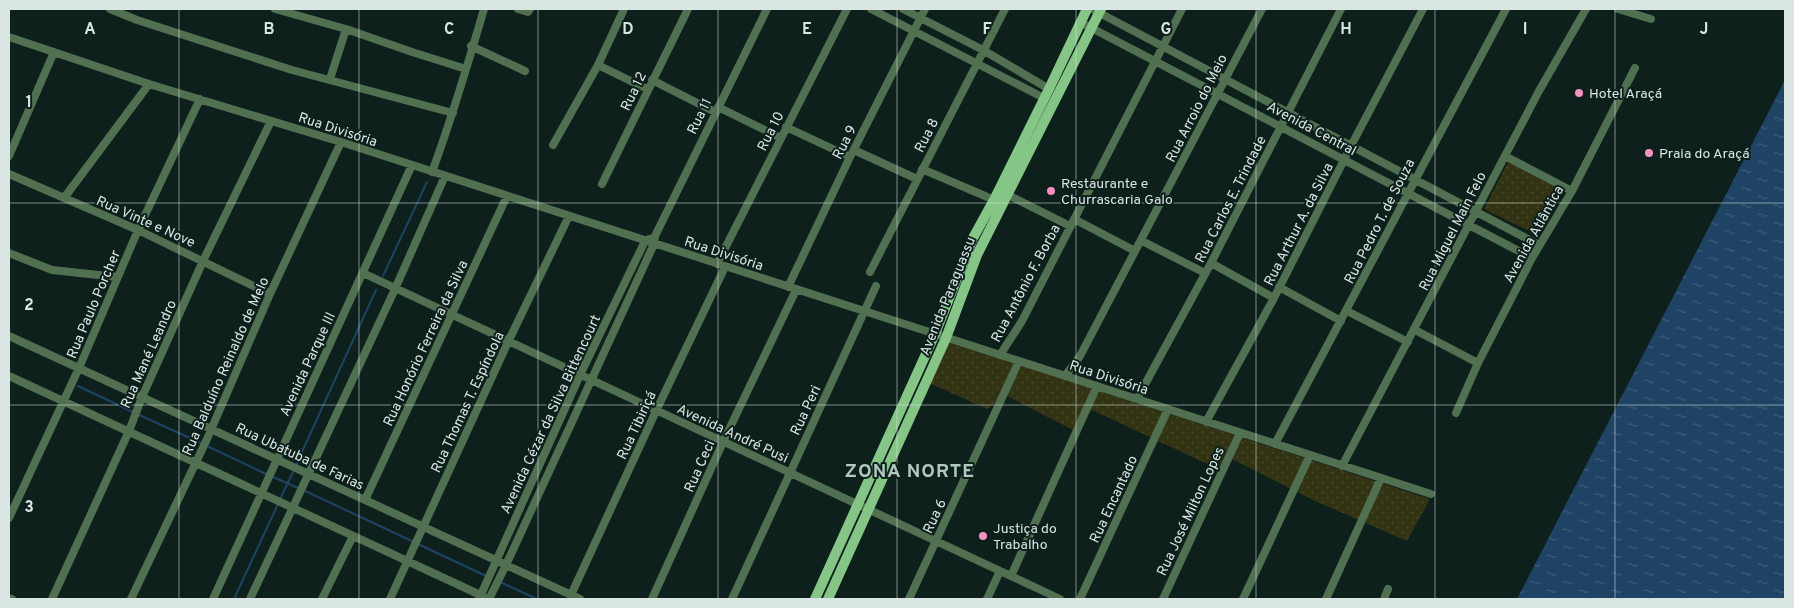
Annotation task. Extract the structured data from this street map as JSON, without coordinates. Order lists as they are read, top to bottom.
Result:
{
  "streets": {
    "main road": ["Avenida Paraguassu"],
    "street": [
      "Rua 12",
      "Rua Arroio do Meio",
      "Rua 11",
      "Avenida Central",
      "Rua Divisória",
      "Rua 10",
      "Rua 8",
      "Rua 9",
      "Rua Carlos E. Trindade",
      "Rua Vinte e Nove",
      "Rua Pedro T. de Souza",
      "Rua Arthur A. da Silva",
      "Rua Miguel Main Felo",
      "Avenida Atlântica",
      "Rua Antônio F. Borba",
      "Rua Paulo Porcher",
      "Rua Honório Ferreira da Silva",
      "Rua Mané Leandro",
      "Avenida Parque III",
      "Rua Balduíno Reinaldo de Melo",
      "Rua Thomas T. Espíndola",
      "Rua Peri",
      "Avenida Cézar da Silva Bittencourt",
      "Rua Tibiriçá",
      "Avenida André Pusi",
      "Rua Ubatuba de Farias",
      "Rua Ceci",
      "Rua Encantado",
      "Rua José Milton Lopes",
      "Rua 6"
    ]
  },
  "crossings": [
    ["Rua Arroio do Meio", "Avenida Central"],
    ["Rua Arroio do Meio", "Rua Divisória"],
    ["Rua 11", "Rua Divisória"],
    ["Rua 11", "Avenida Cézar da Silva Bittencourt"],
    ["Avenida Central", "Rua Carlos E. Trindade"],
    ["Avenida Central", "Rua Pedro T. de Souza"],
    ["Avenida Central", "Rua Arthur A. da Silva"],
    ["Avenida Central", "Rua Miguel Main Felo"],
    ["Avenida Central", "Avenida Atlântica"],
    ["Avenida Central", "Rua Antônio F. Borba"],
    ["Avenida Central", "Avenida Paraguassu"],
    ["Rua Divisória", "Rua 10"],
    ["Rua Divisória", "Rua 9"],
    ["Rua Divisória", "Rua Carlos E. Trindade"],
    ["Rua Divisória", "Rua Pedro T. de Souza"],
    ["Rua Divisória", "Rua Arthur A. da Silva"],
    ["Rua Divisória", "Rua Miguel Main Felo"],
    ["Rua Divisória", "Rua Antônio F. Borba"],
    ["Rua Divisória", "Avenida Paraguassu"],
    ["Rua Divisória", "Rua Paulo Porcher"],
    ["Rua Divisória", "Rua Honório Ferreira da Silva"],
    ["Rua Divisória", "Rua Mané Leandro"],
    ["Rua Divisória", "Avenida Parque III"],
    ["Rua Divisória", "Rua Balduíno Reinaldo de Melo"],
    ["Rua Divisória", "Rua Thomas T. Espíndola"],
    ["Rua Divisória", "Rua Peri"],
    ["Rua Divisória", "Avenida Cézar da Silva Bittencourt"],
    ["Rua Divisória", "Rua Tibiriçá"],
    ["Rua Divisória", "Rua Ceci"],
    ["Rua Divisória", "Rua Encantado"],
    ["Rua Divisória", "Rua José Milton Lopes"],
    ["Rua Divisória", "Rua 6"],
    ["Rua 10", "Rua Tibiriçá"],
    ["Rua Vinte e Nove", "Rua Paulo Porcher"],
    ["Rua Vinte e Nove", "Rua Mané Leandro"],
    ["Rua Vinte e Nove", "Rua Balduíno Reinaldo de Melo"],
    ["Avenida Paraguassu", "Avenida André Pusi"],
    ["Rua Paulo Porcher", "Rua Ubatuba de Farias"],
    ["Rua Honório Ferreira da Silva", "Avenida André Pusi"],
    ["Rua Honório Ferreira da Silva", "Rua Ubatuba de Farias"],
    ["Rua Mané Leandro", "Rua Ubatuba de Farias"],
    ["Avenida Parque III", "Avenida André Pusi"],
    ["Avenida Parque III", "Rua Ubatuba de Farias"],
    ["Rua Balduíno Reinaldo de Melo", "Rua Ubatuba de Farias"],
    ["Rua Thomas T. Espíndola", "Avenida André Pusi"],
    ["Rua Thomas T. Espíndola", "Rua Ubatuba de Farias"],
    ["Rua Peri", "Avenida André Pusi"],
    ["Avenida Cézar da Silva Bittencourt", "Avenida André Pusi"],
    ["Avenida Cézar da Silva Bittencourt", "Rua Ubatuba de Farias"],
    ["Rua Tibiriçá", "Avenida André Pusi"],
    ["Rua Tibiriçá", "Rua Ubatuba de Farias"],
    ["Avenida André Pusi", "Rua Ceci"],
    ["Avenida André Pusi", "Rua 6"]
  ],
  "districts": ["ZONA NORTE"],
  "places": [
    "Hotel Araçá",
    "Praia do Araçá",
    "Restaurante e Churrascaria Galo",
    "Justiça do Trabalho"
  ],
  "grid": {
    "columns": [
      "A",
      "B",
      "C",
      "D",
      "E",
      "F",
      "G",
      "H",
      "I",
      "J"
    ],
    "rows": ["1", "2", "3"]
  }
}
